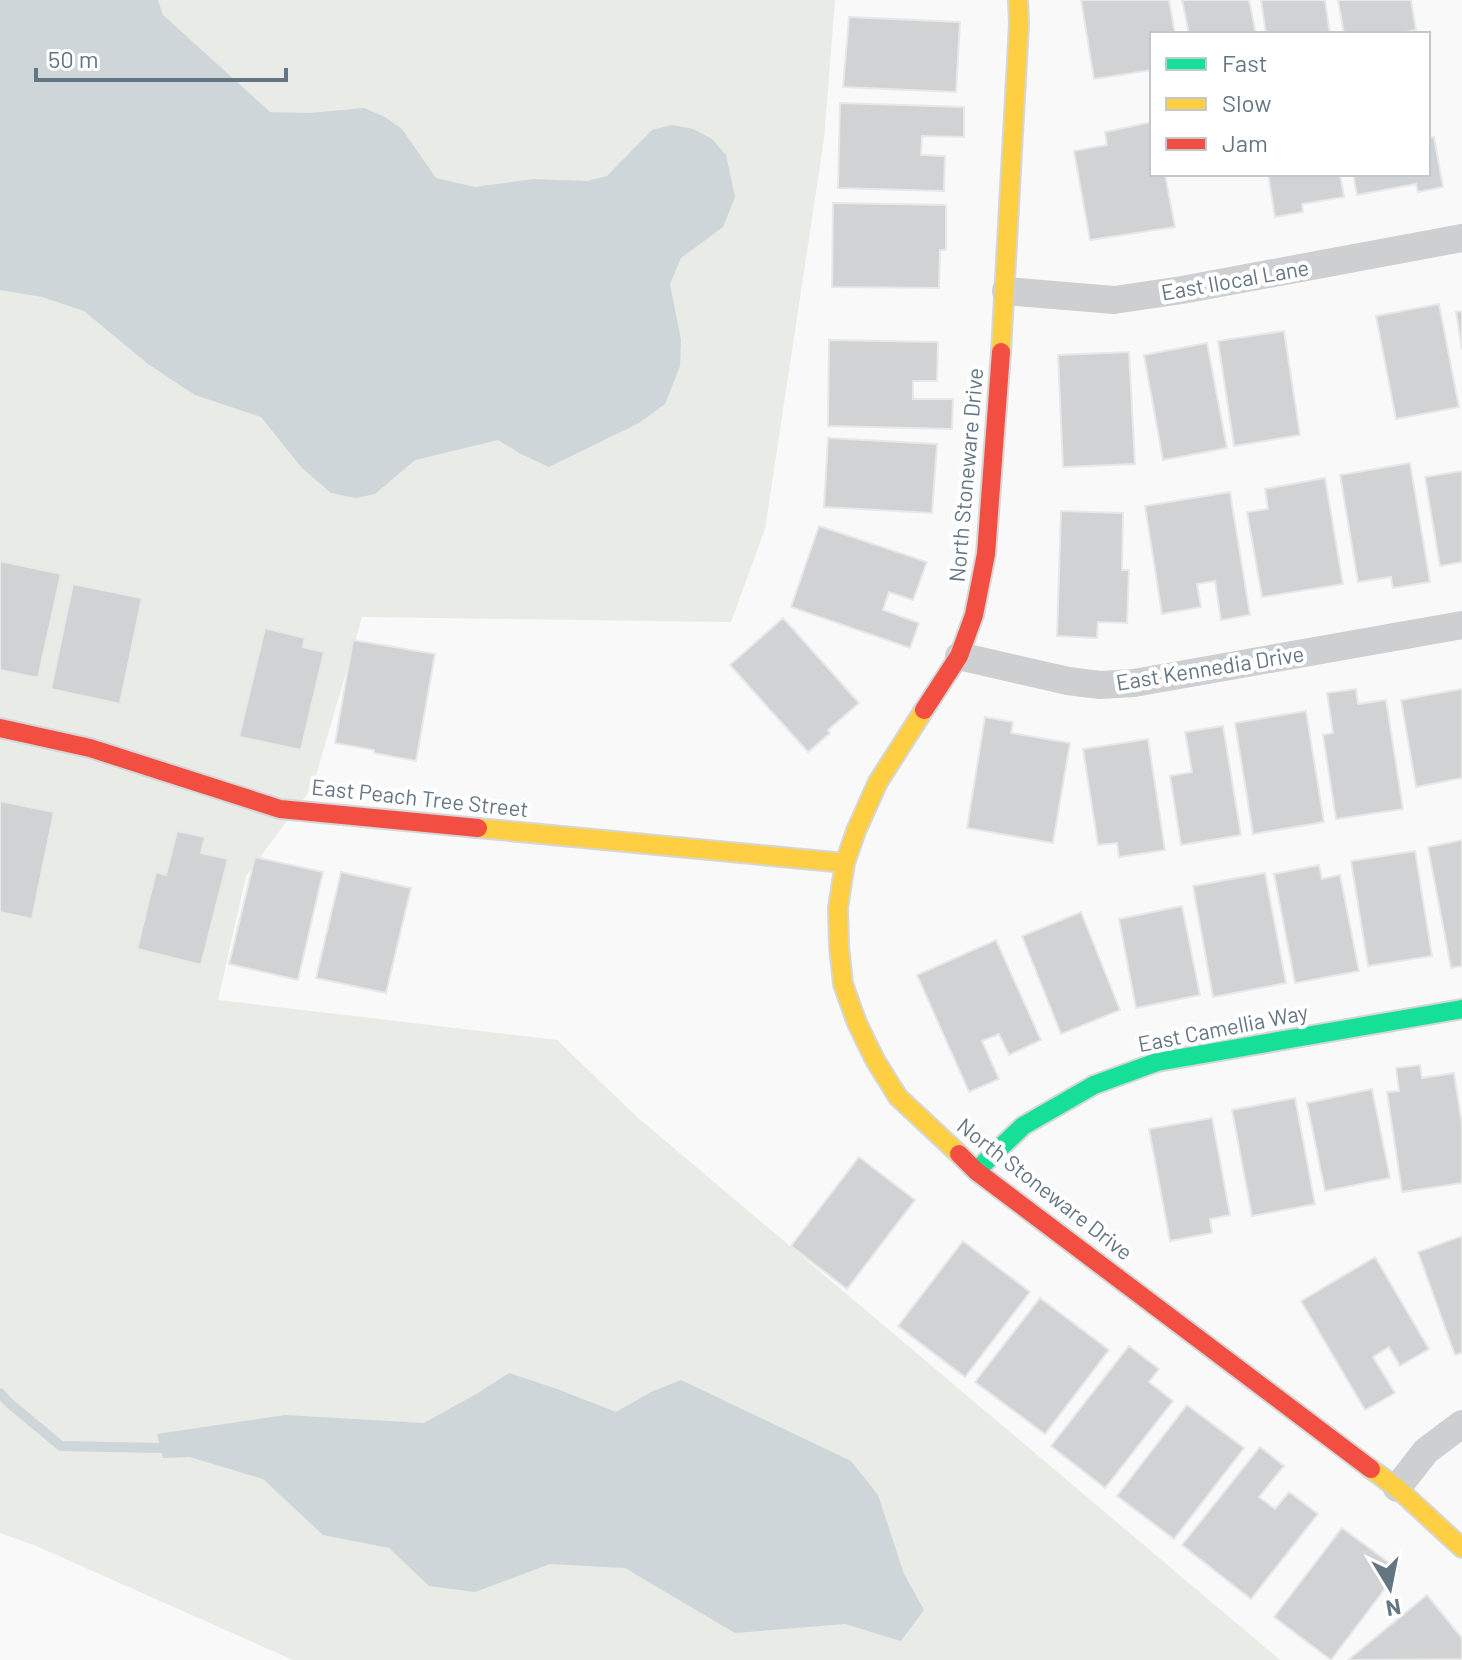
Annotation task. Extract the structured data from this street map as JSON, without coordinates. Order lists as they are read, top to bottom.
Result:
{
  "streets": {
    "street": [
      "East Ilocal Lane",
      "North Stoneware Drive",
      "East Kennedia Drive",
      "East Peach Tree Street",
      "East Camellia Way"
    ]
  },
  "crossings": [
    ["East Ilocal Lane", "North Stoneware Drive"],
    ["North Stoneware Drive", "East Kennedia Drive"],
    ["North Stoneware Drive", "East Peach Tree Street"],
    ["North Stoneware Drive", "East Camellia Way"]
  ],
  "legend": ["Fast", "Slow", "Jam"],
  "scale_bar": "50 m",
  "north": "bottom"
}
